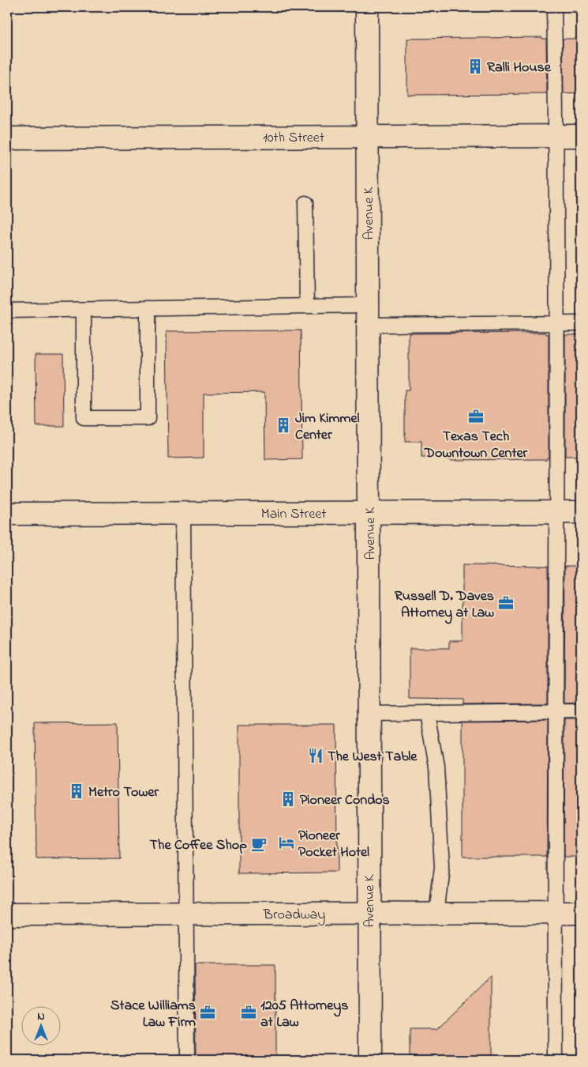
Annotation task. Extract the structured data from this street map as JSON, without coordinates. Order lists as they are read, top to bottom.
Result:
{
  "streets": {
    "main road": [
      "10th Street",
      "Avenue K",
      "Main Street",
      "Broadway"
    ]
  },
  "crossings": [
    ["10th Street", "Avenue K"],
    ["Avenue K", "Main Street"],
    ["Avenue K", "Broadway"]
  ],
  "places": {
    "building": [
      "Ralli House",
      "Jim Kimmel Center",
      "Metro Tower",
      "Pioneer Condos"
    ],
    "office": [
      "Texas Tech Downtown Center",
      "Russell D. Daves Attorney at Law",
      "Stace Williams Law Firm",
      "1205 Attorneys at Law"
    ],
    "restaurant": ["The West Table"],
    "hotel": ["Pioneer Pocket Hotel"],
    "cafe": ["The Coffee Shop"]
  },
  "north": "top"
}
